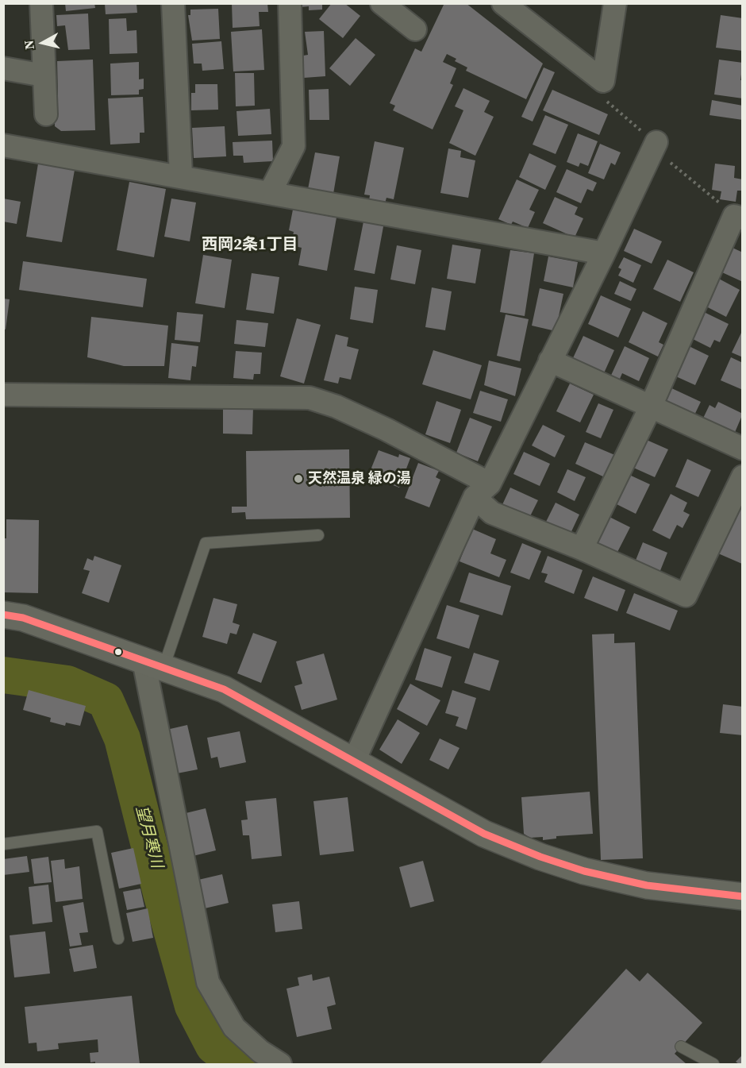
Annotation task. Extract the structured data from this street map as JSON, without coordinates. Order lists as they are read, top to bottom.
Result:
{
  "districts": ["西岡2条1丁目"],
  "water": ["望月寒川"],
  "places": ["天然温泉 緑の湯"],
  "north": "left"
}
